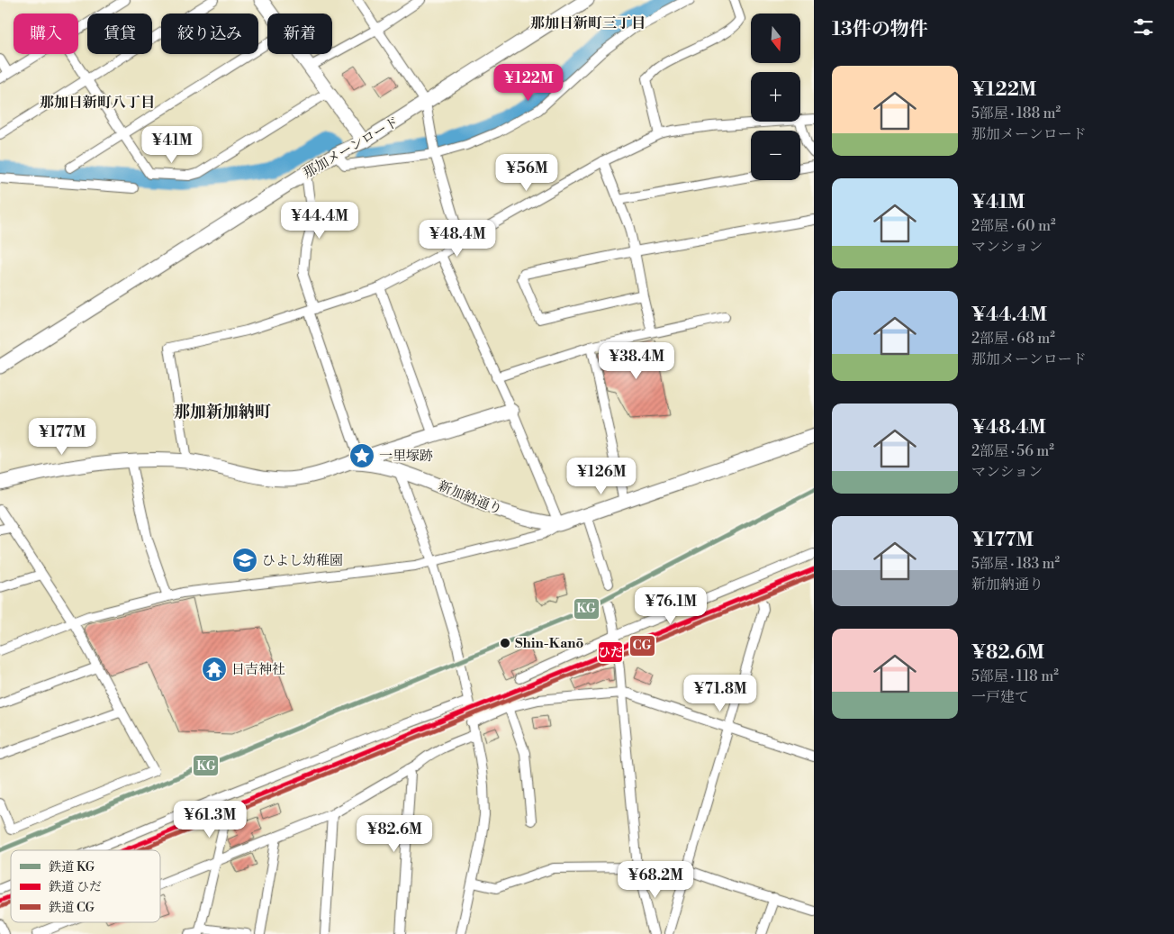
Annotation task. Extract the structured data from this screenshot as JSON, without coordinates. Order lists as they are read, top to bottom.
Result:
{
  "streets": {
    "street": ["那加メーンロード", "新加納通り"]
  },
  "districts": ["那加日新町三丁目", "那加日新町八丁目", "那加新加納町"],
  "places": {
    "place": ["一里塚跡"],
    "school or university": ["ひよし幼稚園"],
    "other": ["Shin-Kanō"],
    "temple": ["日吉神社"]
  },
  "lines": ["rail line KG", "rail line ひだ", "rail line CG"],
  "legend": ["鉄道 KG", "鉄道 ひだ", "鉄道 CG"],
  "north": "bottom",
  "page": {
    "heading": "13件の物件",
    "map_buttons": ["+", "−"],
    "chip": [
      "購入",
      "賃貸",
      "絞り込み",
      "新着"
    ],
    "list": [
      {
        "name": "¥122M",
        "note": "5部屋 · 188 m² · 那加メーンロード"
      },
      {
        "name": "¥41M",
        "note": "2部屋 · 60 m² · マンション"
      },
      {
        "name": "¥44.4M",
        "note": "2部屋 · 68 m² · 那加メーンロード"
      },
      {
        "name": "¥48.4M",
        "note": "2部屋 · 56 m² · マンション"
      },
      {
        "name": "¥177M",
        "note": "5部屋 · 183 m² · 新加納通り"
      },
      {
        "name": "¥82.6M",
        "note": "5部屋 · 118 m² · 一戸建て"
      }
    ],
    "price": [
      "¥122M",
      "¥41M",
      "¥56M",
      "¥44.4M",
      "¥48.4M",
      "¥38.4M",
      "¥177M",
      "¥126M",
      "¥76.1M",
      "¥71.8M",
      "¥61.3M",
      "¥82.6M",
      "¥68.2M"
    ]
  }
}
